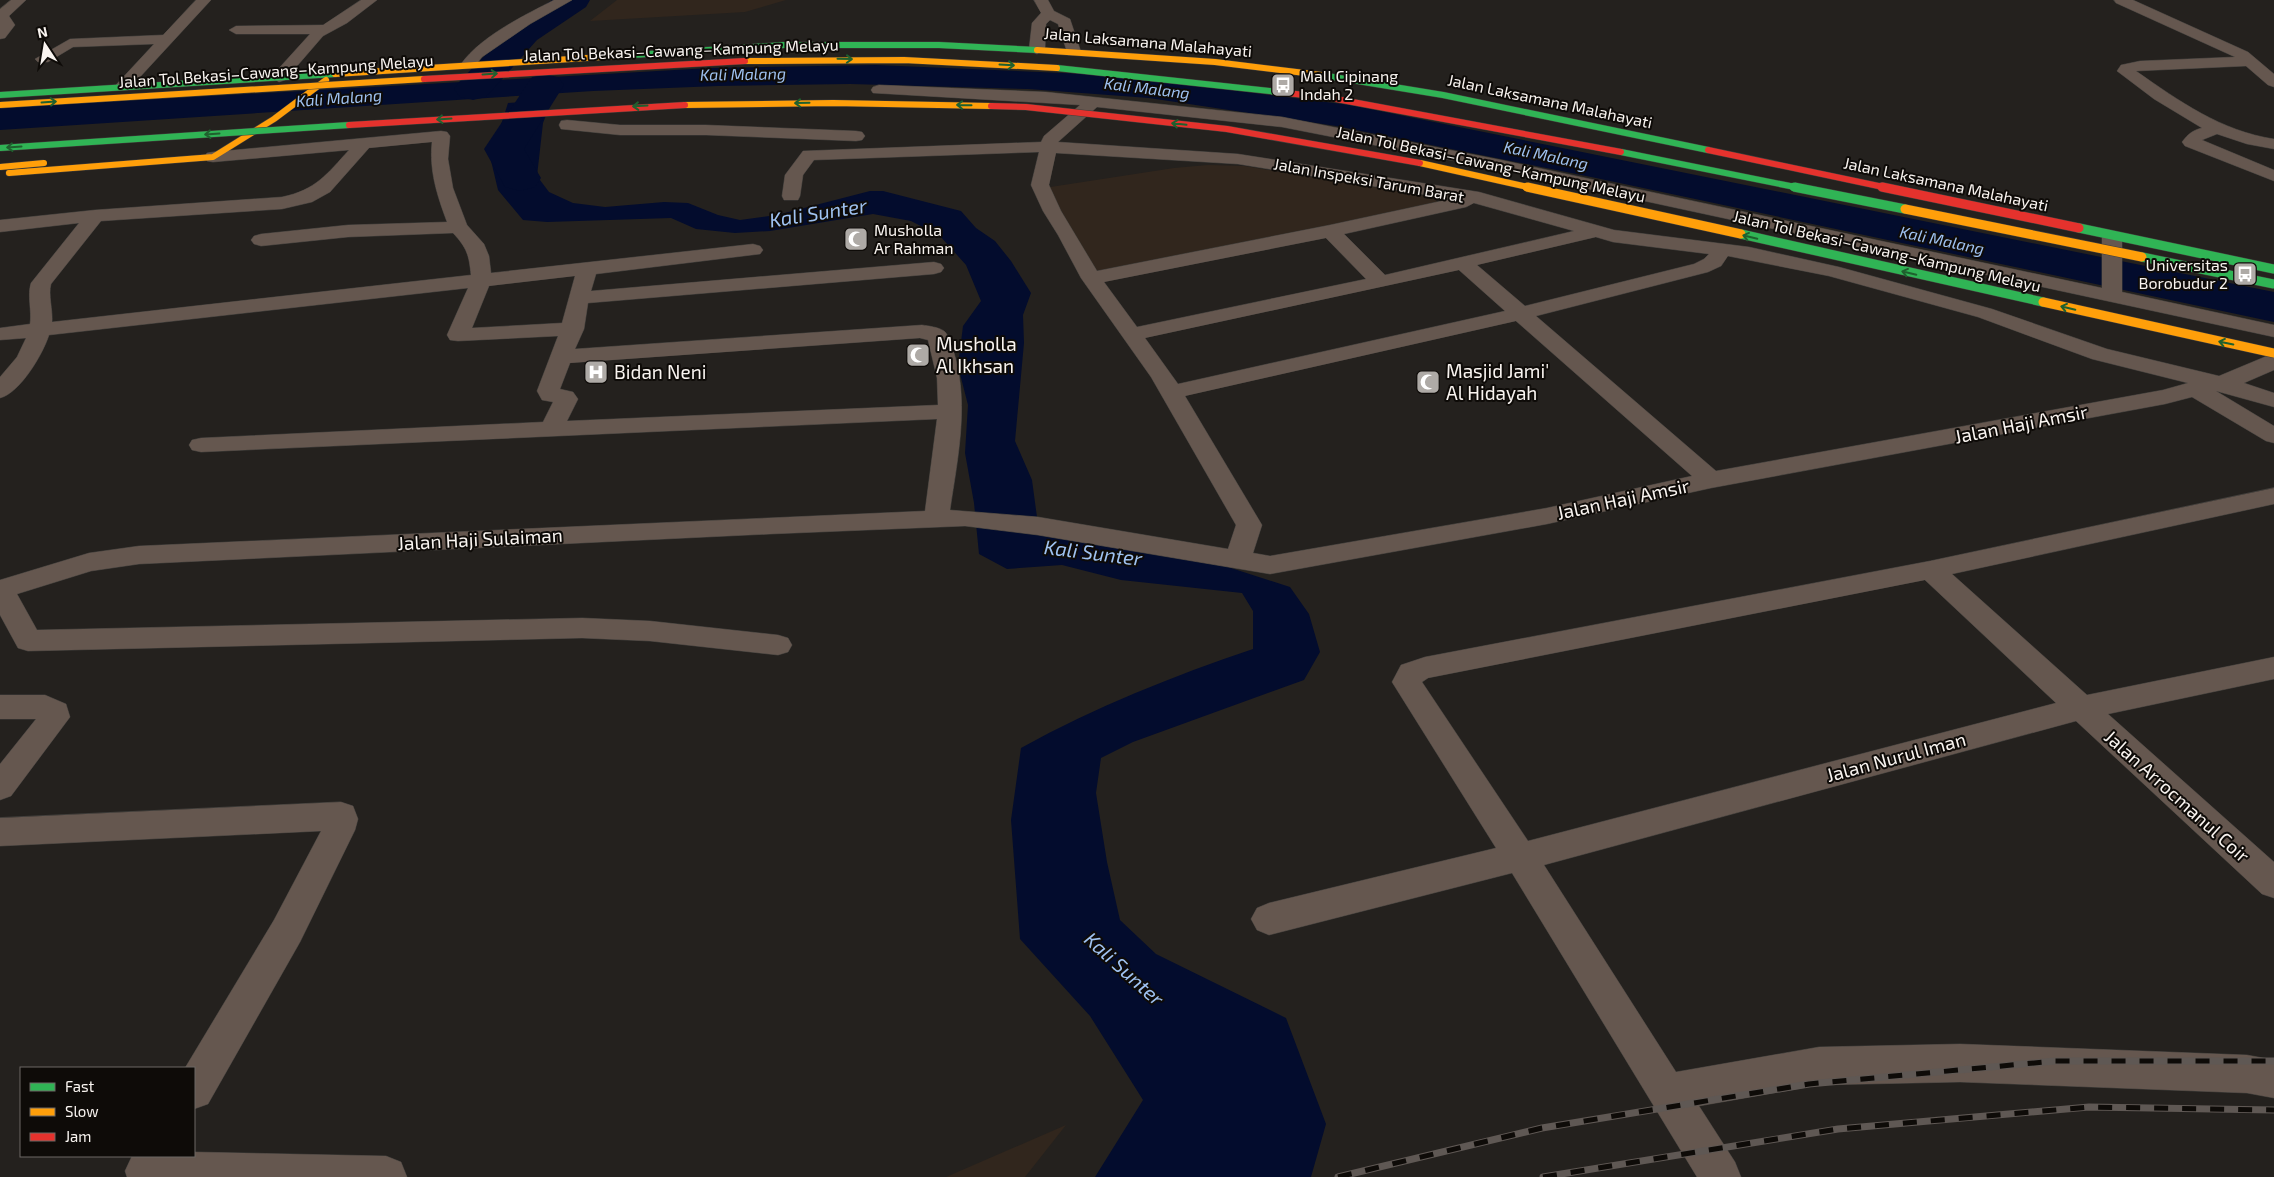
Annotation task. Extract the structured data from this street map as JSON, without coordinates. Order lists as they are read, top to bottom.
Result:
{
  "streets": {
    "main road": ["Jalan Laksamana Malahayati", "Jalan Tol Bekasi–Cawang–Kampung Melayu"],
    "street": [
      "Jalan Inspeksi Tarum Barat",
      "Jalan Haji Amsir",
      "Jalan Haji Sulaiman",
      "Jalan Nurul Iman",
      "Jalan Arrocmanul Coir"
    ]
  },
  "crossings": [
    ["Jalan Haji Amsir", "Jalan Haji Sulaiman"],
    ["Jalan Nurul Iman", "Jalan Arrocmanul Coir"]
  ],
  "water": ["Kali Malang", "Kali Sunter"],
  "places": {
    "bus stop": ["Mall Cipinang Indah 2", "Universitas Borobudur 2"],
    "mosque": ["Musholla Ar Rahman", "Musholla Al Ikhsan", "Masjid Jami' Al Hidayah"],
    "hospital": ["Bidan Neni"]
  },
  "legend": ["Fast", "Slow", "Jam"],
  "north": "top"
}
